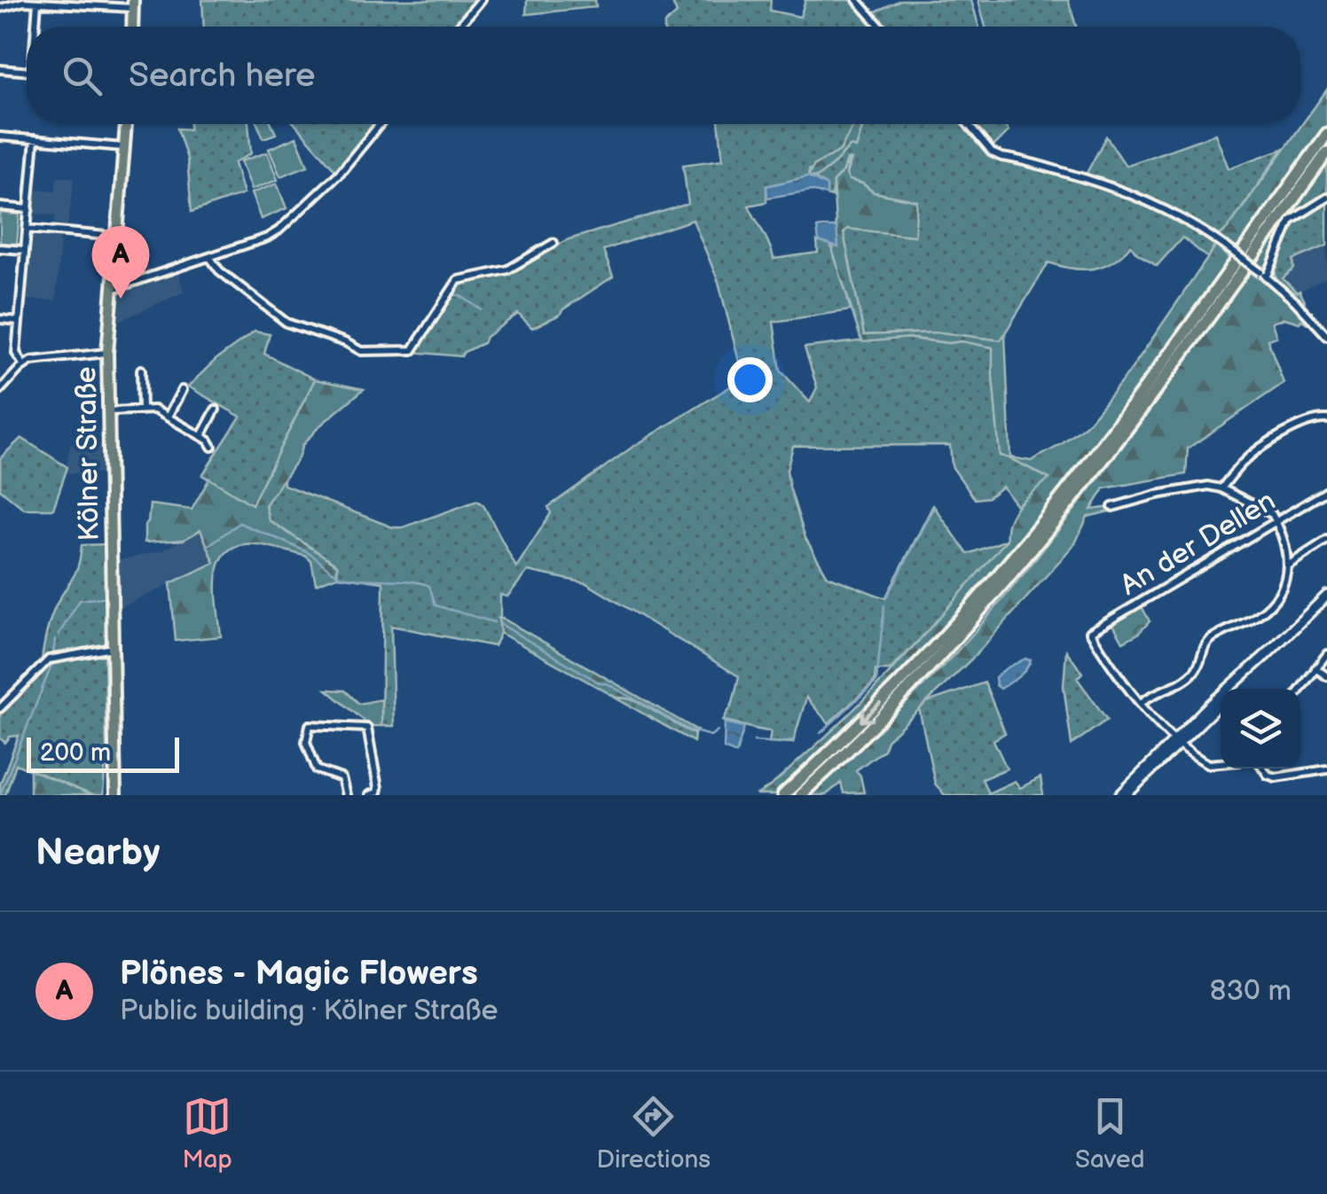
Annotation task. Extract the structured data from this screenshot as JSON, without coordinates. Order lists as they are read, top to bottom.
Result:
{
  "streets": {
    "main road": ["Kölner Straße"],
    "street": ["An der Dellen"]
  },
  "scale_bar": "200 m",
  "page": {
    "search": "Search here",
    "pins": "A",
    "scale": "200 m",
    "heading": "Nearby",
    "list": [
      {
        "mark": "A",
        "name": "Plönes - Magic Flowers",
        "note": "Public building · Kölner Straße",
        "value": "830 m"
      }
    ],
    "nav": ["Map", "Directions", "Saved"]
  }
}
